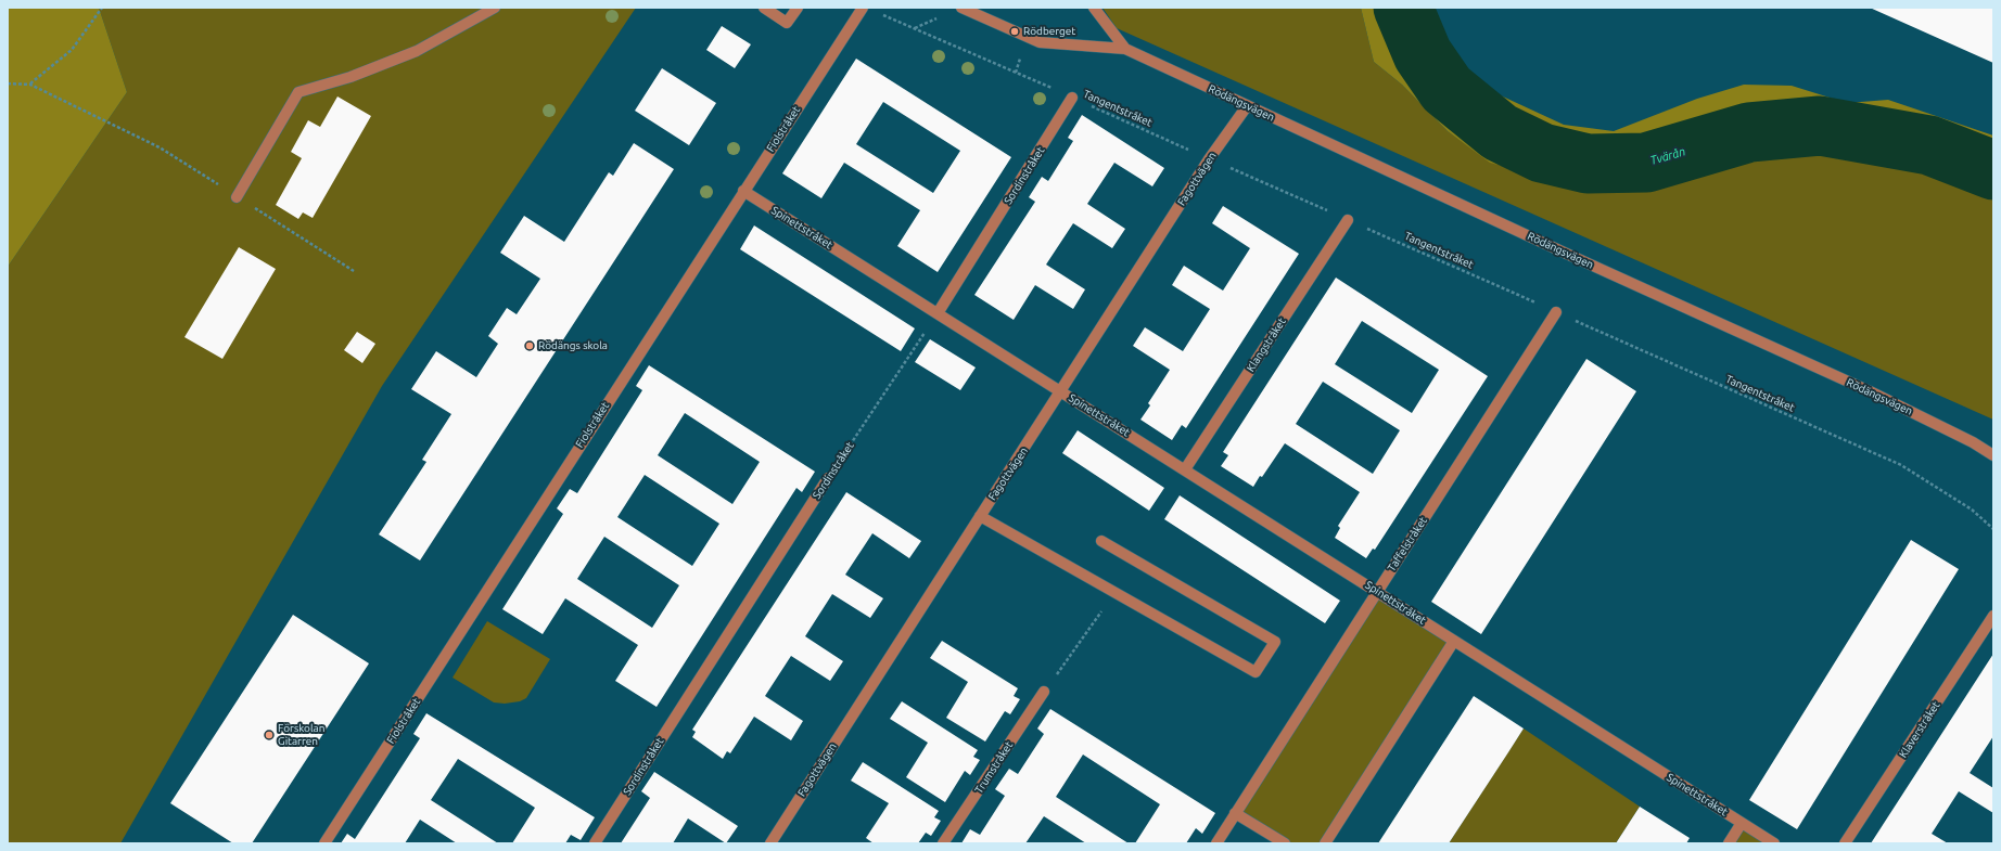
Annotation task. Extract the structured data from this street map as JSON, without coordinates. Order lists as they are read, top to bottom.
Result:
{
  "streets": {
    "street": [
      "Rödängsvägen",
      "Fiolstråket",
      "Sordinstråket",
      "Fagottvägen",
      "Spinettstråket",
      "Klangstråket",
      "Taffelstråket",
      "Klaverstråket",
      "Trumstråket"
    ],
    "path": ["Tangentstråket"]
  },
  "crossings": [
    ["Rödängsvägen", "Fagottvägen"],
    ["Tangentstråket", "Sordinstråket"],
    ["Tangentstråket", "Fagottvägen"],
    ["Tangentstråket", "Klangstråket"],
    ["Tangentstråket", "Taffelstråket"],
    ["Fiolstråket", "Spinettstråket"],
    ["Sordinstråket", "Spinettstråket"],
    ["Fagottvägen", "Spinettstråket"],
    ["Spinettstråket", "Klangstråket"],
    ["Spinettstråket", "Taffelstråket"]
  ],
  "water": ["Tvärån"],
  "places": ["Rödberget", "Rödängs skola", "Förskolan Gitarren"]
}
